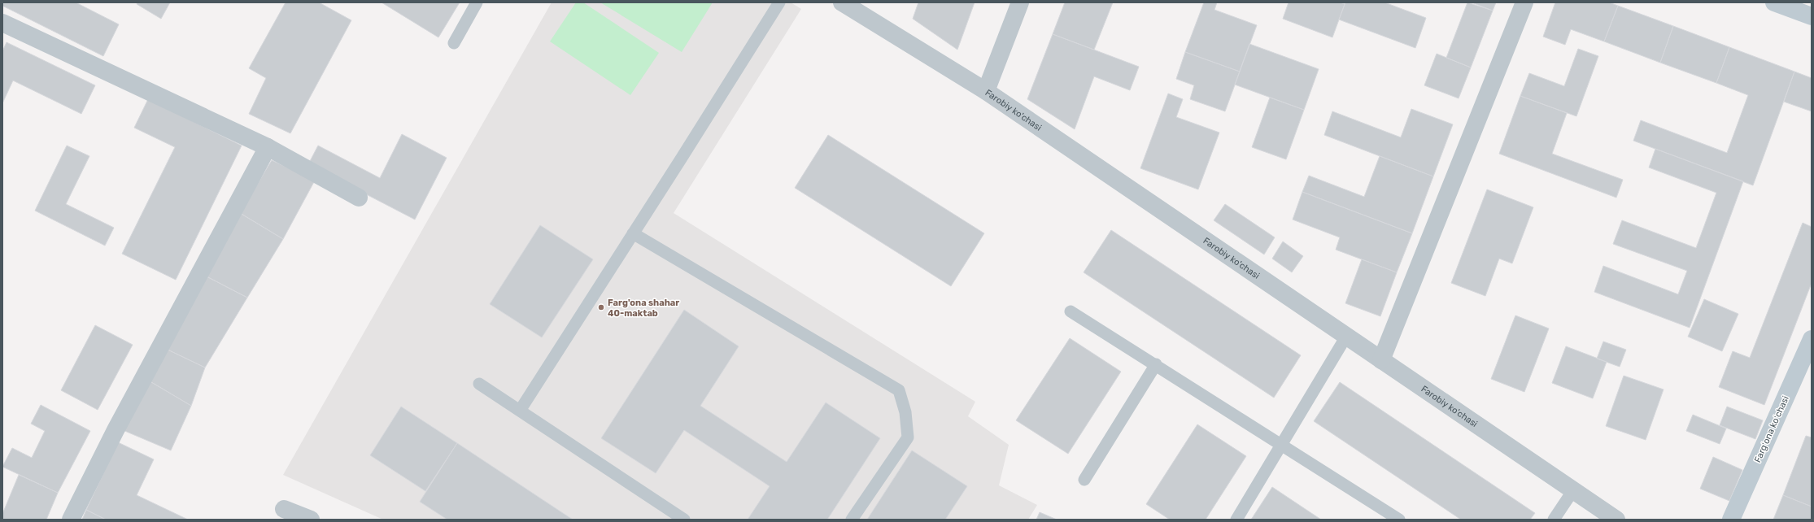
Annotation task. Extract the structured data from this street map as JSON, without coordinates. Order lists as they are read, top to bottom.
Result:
{
  "streets": {
    "street": ["Farobiy ko'chasi", "Fargʻona koʻchasi"]
  },
  "places": ["Farg'ona shahar 40-maktab"]
}
